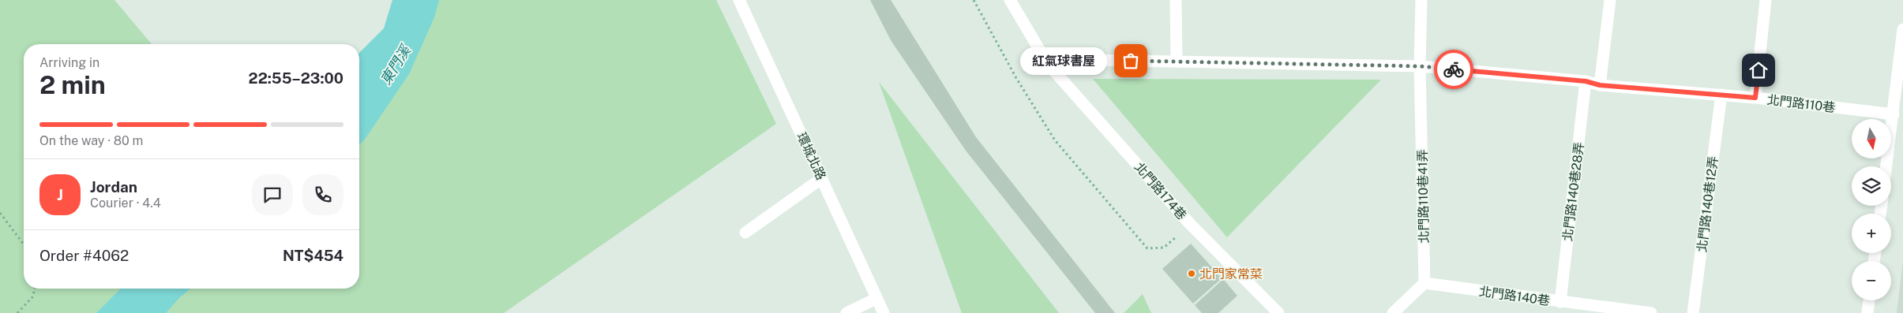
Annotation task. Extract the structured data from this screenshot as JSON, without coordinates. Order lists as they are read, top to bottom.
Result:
{
  "streets": {
    "street": [
      "北門路110巷",
      "環城北路",
      "北門路174巷",
      "北門路140巷28弄",
      "北門路110巷41弄",
      "北門路140巷12弄",
      "北門路140巷"
    ]
  },
  "crossings": [
    ["北門路110巷", "北門路174巷"],
    ["北門路110巷", "北門路140巷28弄"],
    ["北門路110巷", "北門路110巷41弄"],
    ["北門路110巷", "北門路140巷12弄"],
    ["北門路140巷28弄", "北門路140巷"],
    ["北門路110巷41弄", "北門路140巷"]
  ],
  "water": ["東門溪"],
  "places": ["紅氣球書屋", "北門家常菜"],
  "north": "bottom",
  "page": {
    "heading": ["2 min", "Arriving in", "22:55–23:00"],
    "panel": [
      "Jordan",
      "Courier · 4.4",
      "Order #4062",
      "NT$454"
    ],
    "bubble": "紅氣球書屋",
    "bar": "On the way · 80 m",
    "map_buttons": ["+", "−"],
    "round": "J"
  }
}
